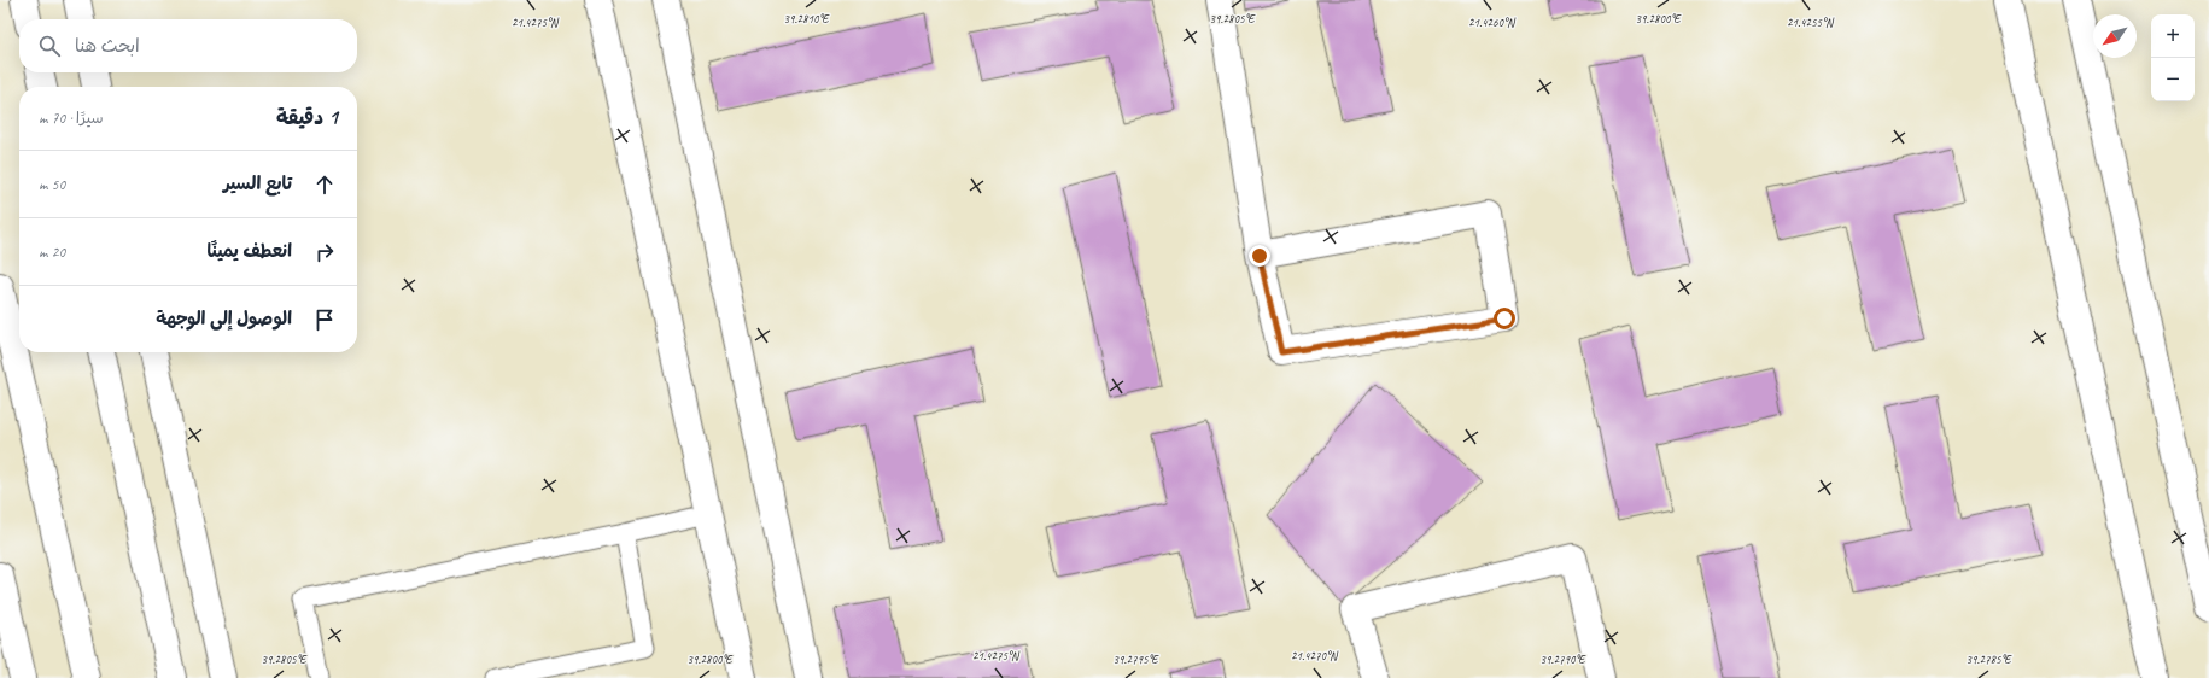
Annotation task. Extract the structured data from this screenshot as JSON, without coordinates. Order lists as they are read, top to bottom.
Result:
{
  "north": "bottom left",
  "page": {
    "map_buttons": ["+", "−"],
    "search": "ابحث هنا",
    "heading": ["1 دقيقة", "سيرًا · 70 m"],
    "list": [
      ["تابع السير", "50 m"],
      ["انعطف يمينًا", "20 m"],
      "الوصول إلى الوجهة"
    ]
  },
  "coordinates": [
    "39.2805°E",
    "39.2810°E",
    "39.2800°E",
    "21.4275°N",
    "21.4260°N",
    "21.4255°N",
    "21.4270°N",
    "39.2795°E",
    "39.2790°E",
    "39.2785°E"
  ]
}
